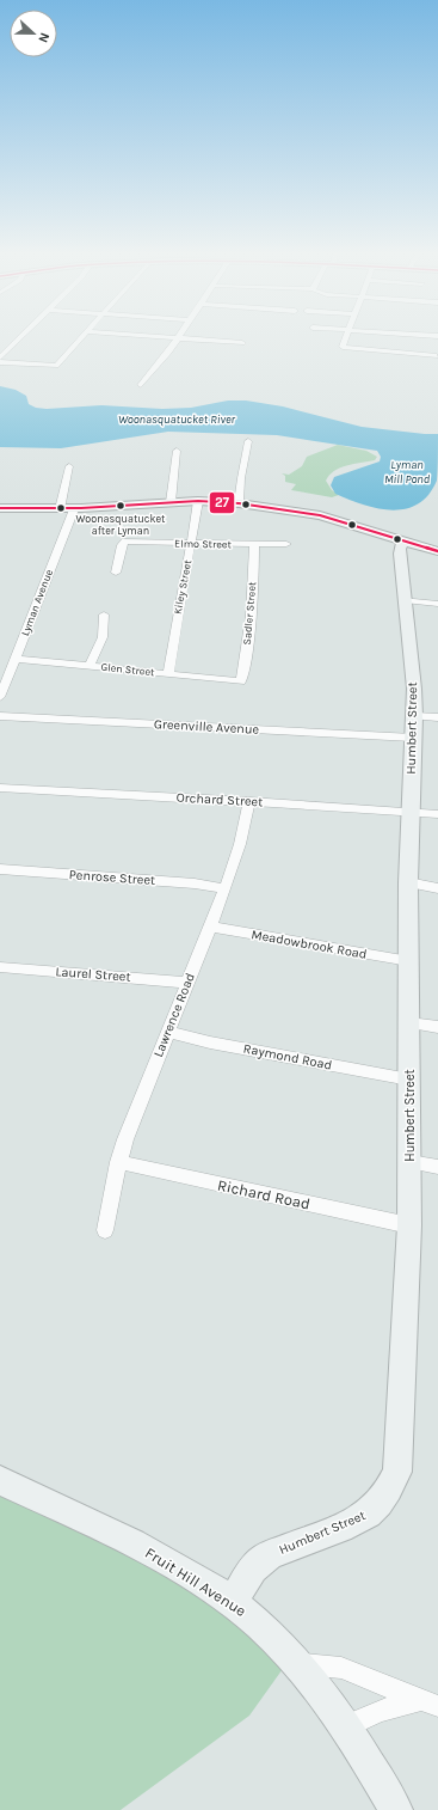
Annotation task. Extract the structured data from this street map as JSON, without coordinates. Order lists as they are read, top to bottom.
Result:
{
  "streets": {
    "street": [
      "Elmo Street",
      "Kiley Street",
      "Lyman Avenue",
      "Sadler Street",
      "Glen Street",
      "Greenville Avenue",
      "Humbert Street",
      "Orchard Street",
      "Penrose Street",
      "Meadowbrook Road",
      "Laurel Street",
      "Lawrence Road",
      "Raymond Road",
      "Richard Road",
      "Fruit Hill Avenue"
    ]
  },
  "crossings": [
    ["Elmo Street", "Kiley Street"],
    ["Elmo Street", "Sadler Street"],
    ["Kiley Street", "Glen Street"],
    ["Lyman Avenue", "Glen Street"],
    ["Sadler Street", "Glen Street"],
    ["Greenville Avenue", "Humbert Street"],
    ["Humbert Street", "Orchard Street"],
    ["Humbert Street", "Meadowbrook Road"],
    ["Humbert Street", "Raymond Road"],
    ["Humbert Street", "Richard Road"],
    ["Humbert Street", "Fruit Hill Avenue"],
    ["Orchard Street", "Lawrence Road"],
    ["Penrose Street", "Lawrence Road"],
    ["Meadowbrook Road", "Lawrence Road"],
    ["Laurel Street", "Lawrence Road"],
    ["Lawrence Road", "Raymond Road"],
    ["Lawrence Road", "Richard Road"]
  ],
  "water": ["Woonasquatucket River", "Lyman Mill Pond"],
  "places": ["Woonasquatucket after Lyman"],
  "lines": ["transit line 27"],
  "north": "right"
}
